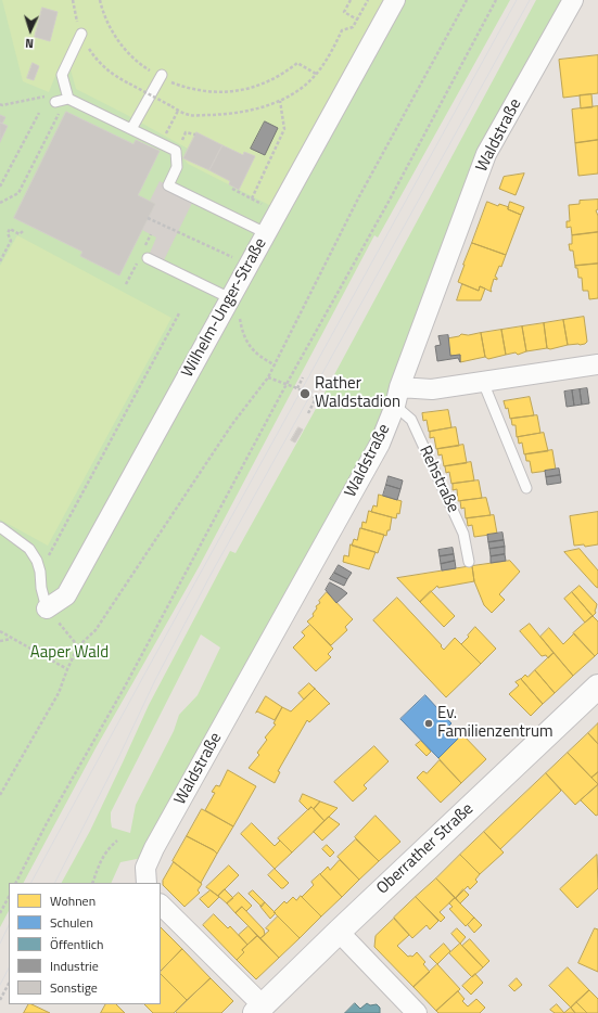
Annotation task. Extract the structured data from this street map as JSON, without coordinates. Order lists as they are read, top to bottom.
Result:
{
  "streets": {
    "main road": ["Oberrather Straße"],
    "street": ["Waldstraße", "Wilhelm-Unger-Straße"],
    "lane": ["Rehstraße"]
  },
  "crossings": [
    ["Waldstraße", "Rehstraße"]
  ],
  "parks": ["Aaper Wald"],
  "places": ["Rather Waldstadion", "Ev. Familienzentrum"],
  "legend": [
    "Wohnen",
    "Schulen",
    "Öffentlich",
    "Industrie",
    "Sonstige"
  ],
  "north": "bottom"
}
